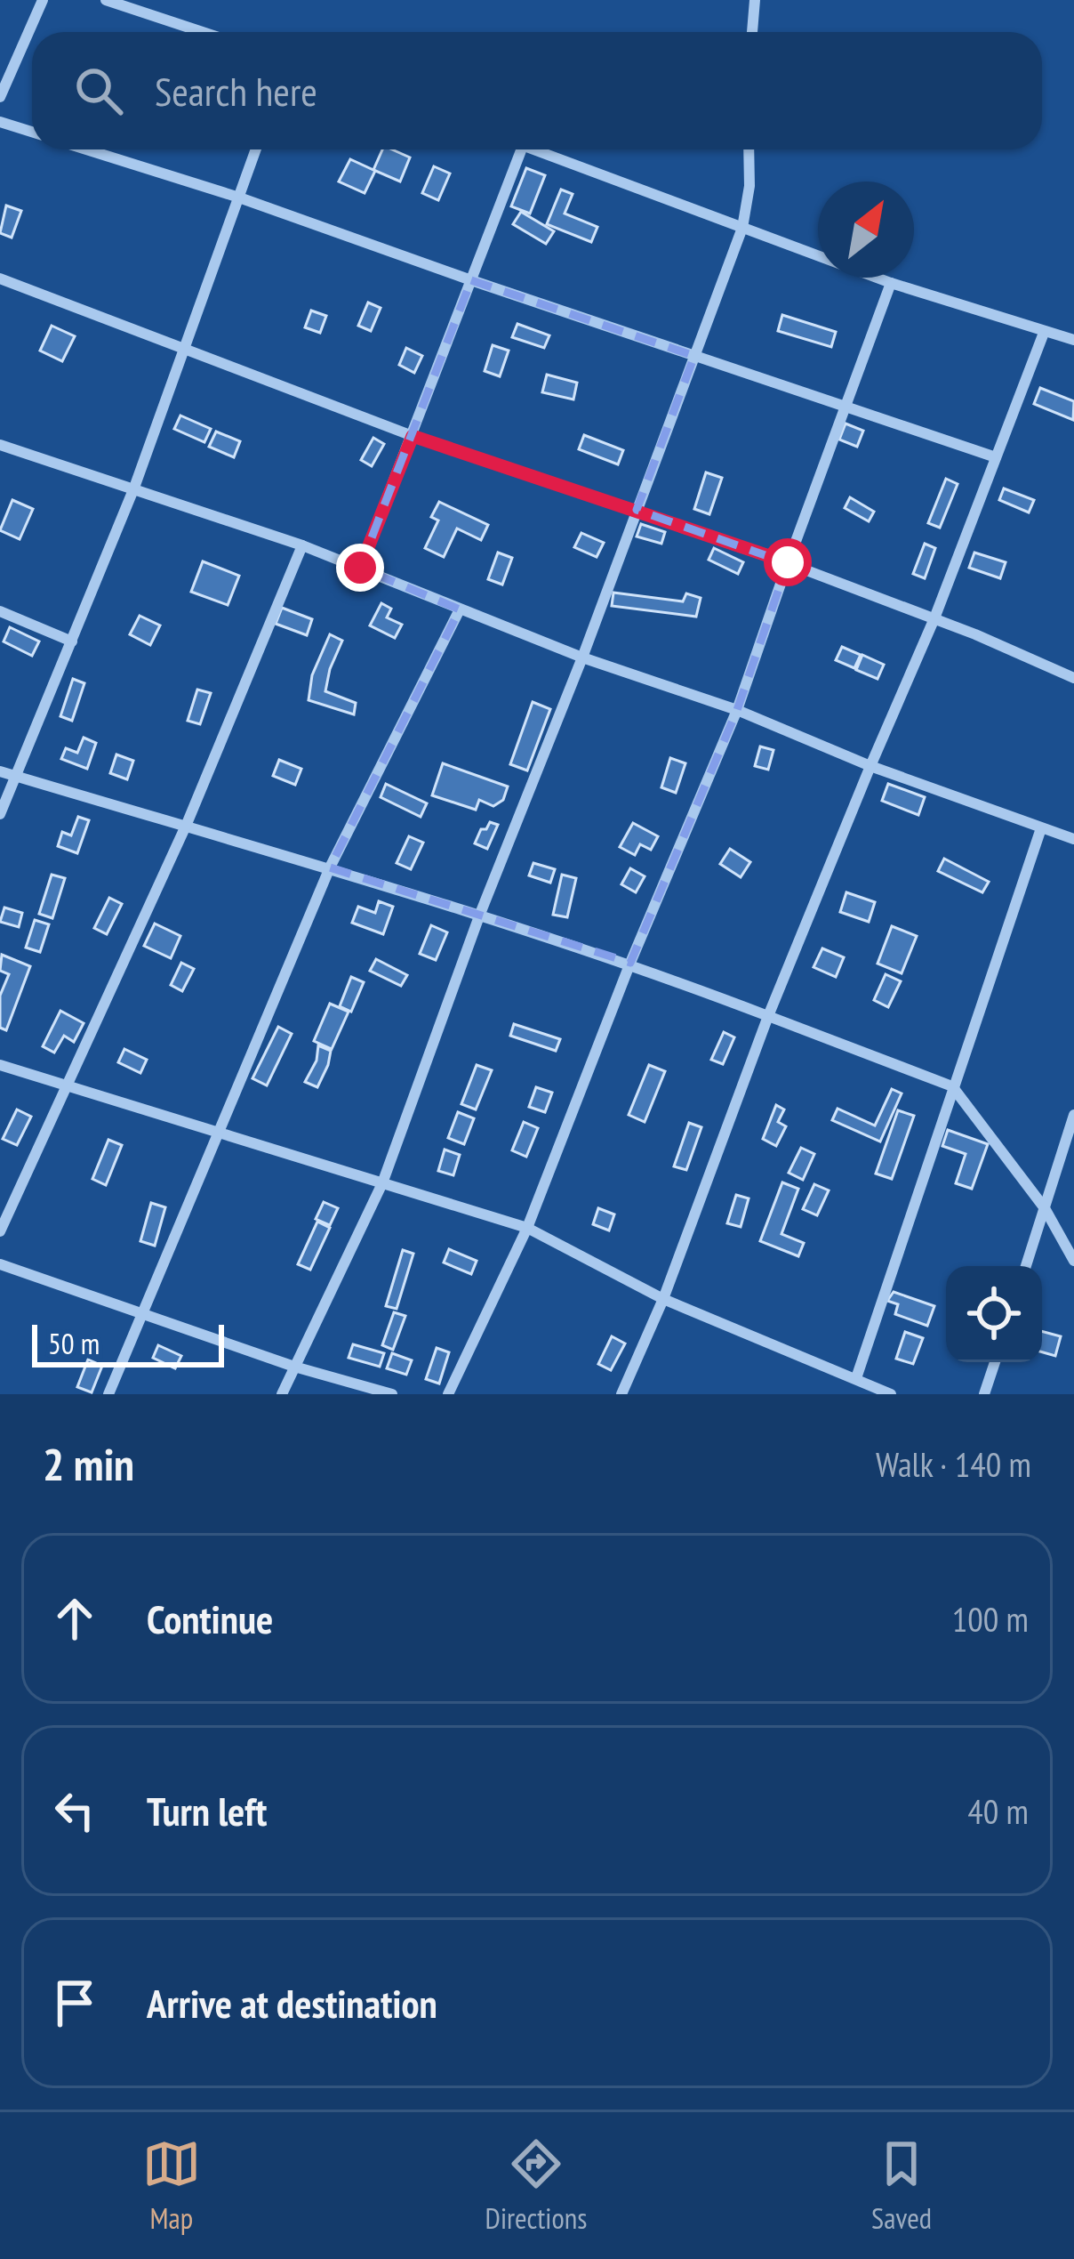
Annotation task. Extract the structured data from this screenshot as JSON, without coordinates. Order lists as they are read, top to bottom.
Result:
{
  "scale_bar": "50 m",
  "north": "top right",
  "page": {
    "search": "Search here",
    "scale": "50 m",
    "heading": ["2 min", "Walk · 140 m"],
    "list": [
      ["Continue", "100 m"],
      ["Turn left", "40 m"],
      "Arrive at destination"
    ],
    "nav": ["Map", "Directions", "Saved"]
  }
}
